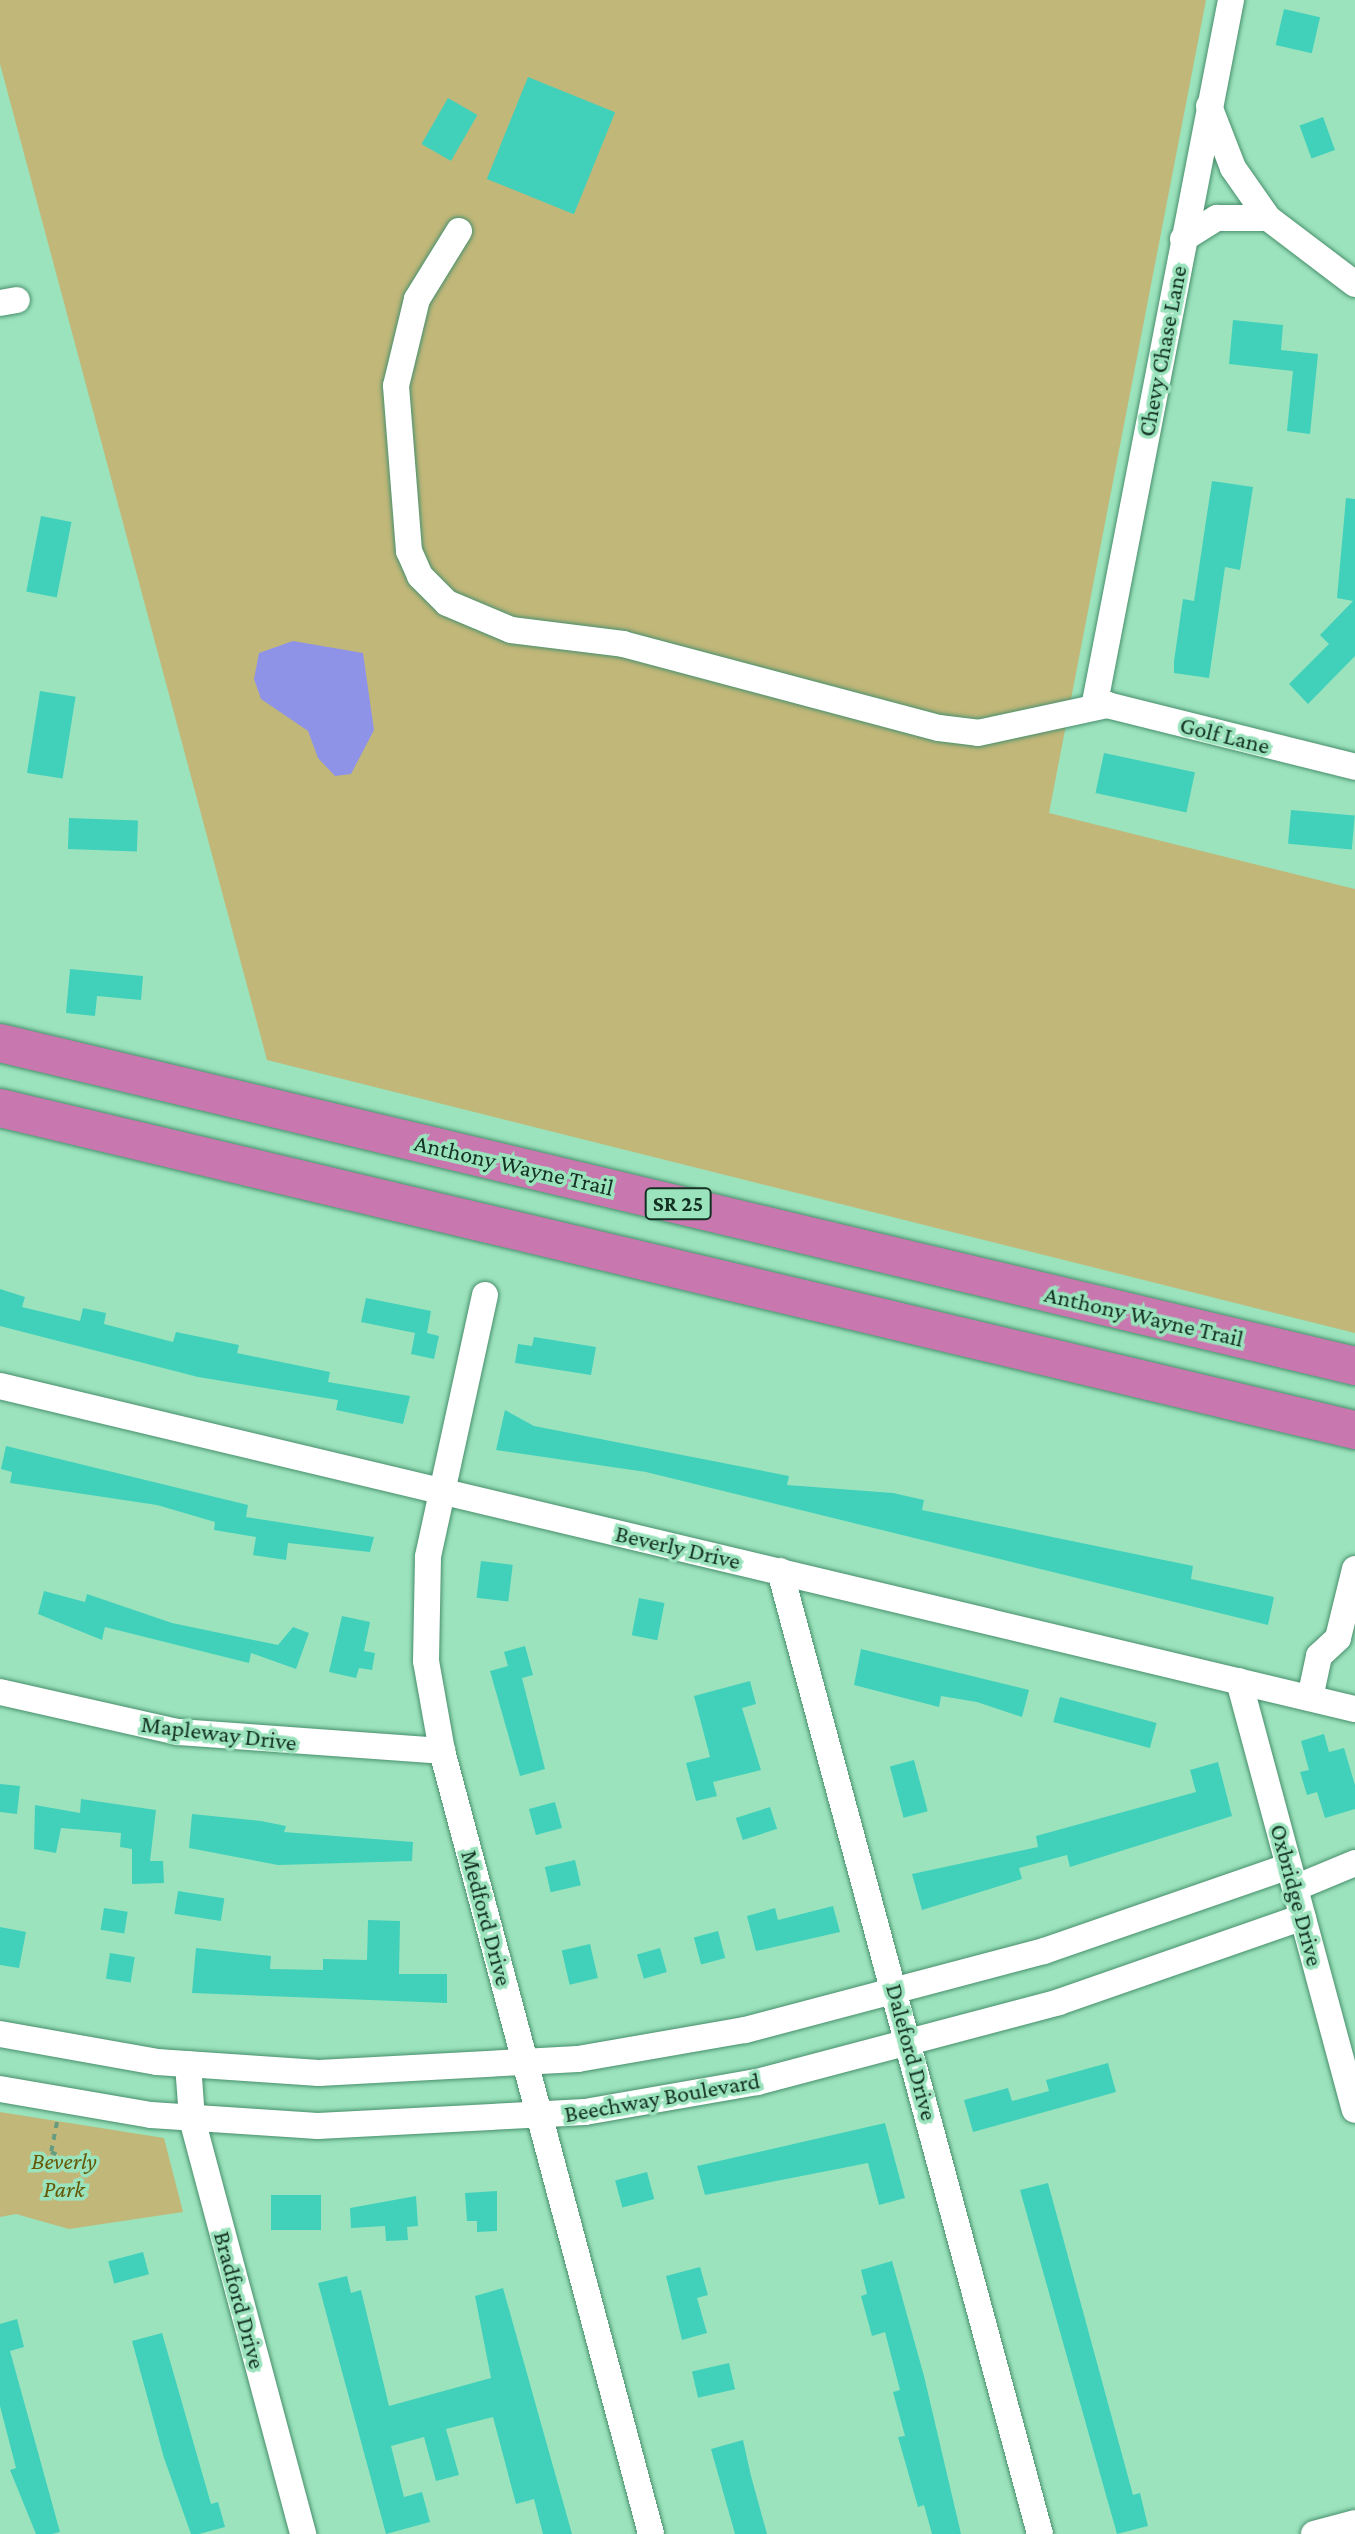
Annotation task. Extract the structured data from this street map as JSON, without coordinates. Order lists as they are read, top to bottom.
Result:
{
  "streets": {
    "highway": ["Anthony Wayne Trail", "SR 25"],
    "street": [
      "Chevy Chase Lane",
      "Golf Lane",
      "Beverly Drive",
      "Mapleway Drive",
      "Oxbridge Drive",
      "Medford Drive",
      "Daleford Drive",
      "Beechway Boulevard",
      "Bradford Drive"
    ]
  },
  "crossings": [
    ["Chevy Chase Lane", "Golf Lane"],
    ["Beverly Drive", "Oxbridge Drive"],
    ["Beverly Drive", "Medford Drive"],
    ["Beverly Drive", "Daleford Drive"],
    ["Mapleway Drive", "Medford Drive"],
    ["Oxbridge Drive", "Beechway Boulevard"],
    ["Medford Drive", "Beechway Boulevard"],
    ["Daleford Drive", "Beechway Boulevard"],
    ["Beechway Boulevard", "Bradford Drive"]
  ],
  "parks": ["Beverly Park"]
}
